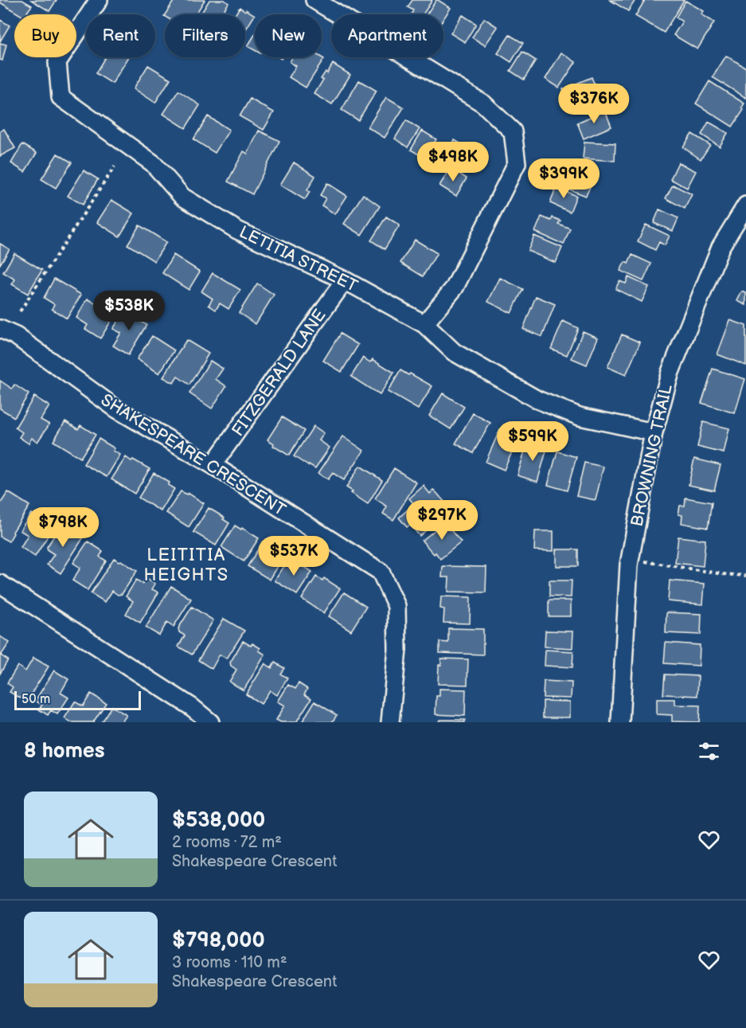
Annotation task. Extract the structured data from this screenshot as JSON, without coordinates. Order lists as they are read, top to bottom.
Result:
{
  "streets": {
    "street": [
      "LETITIA STREET",
      "FITZGERALD LANE",
      "SHAKESPEARE CRESCENT",
      "BROWNING TRAIL"
    ]
  },
  "crossings": [
    ["LETITIA STREET", "FITZGERALD LANE"],
    ["LETITIA STREET", "BROWNING TRAIL"],
    ["FITZGERALD LANE", "SHAKESPEARE CRESCENT"]
  ],
  "districts": ["LEITITIA HEIGHTS"],
  "scale_bar": "50 m",
  "page": {
    "chip": [
      "Buy",
      "Rent",
      "Filters",
      "New",
      "Apartment"
    ],
    "price": [
      "$376K",
      "$498K",
      "$399K",
      "$538K",
      "$599K",
      "$297K",
      "$798K",
      "$537K"
    ],
    "scale": "50 m",
    "heading": "8 homes",
    "list": [
      {
        "name": "$538,000",
        "note": "2 rooms · 72 m² · Shakespeare Crescent"
      },
      {
        "name": "$798,000",
        "note": "3 rooms · 110 m² · Shakespeare Crescent"
      }
    ]
  }
}
